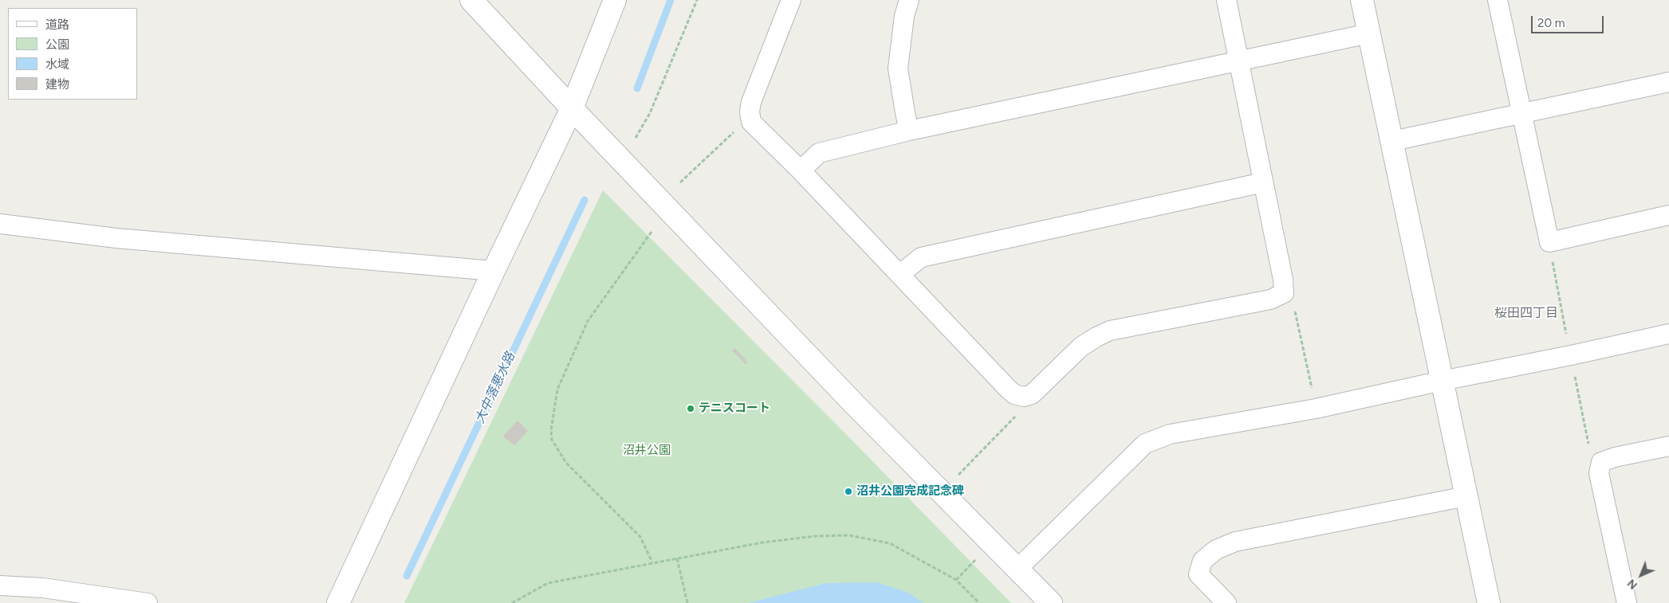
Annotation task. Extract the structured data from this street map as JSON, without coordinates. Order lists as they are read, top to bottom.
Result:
{
  "districts": ["桜田四丁目"],
  "water": ["大中落悪水路"],
  "parks": ["沼井公園"],
  "places": ["テニスコート", "沼井公園完成記念碑"],
  "legend": [
    "道路",
    "公園",
    "水域",
    "建物"
  ],
  "scale_bar": "20 m",
  "north": "bottom left"
}
